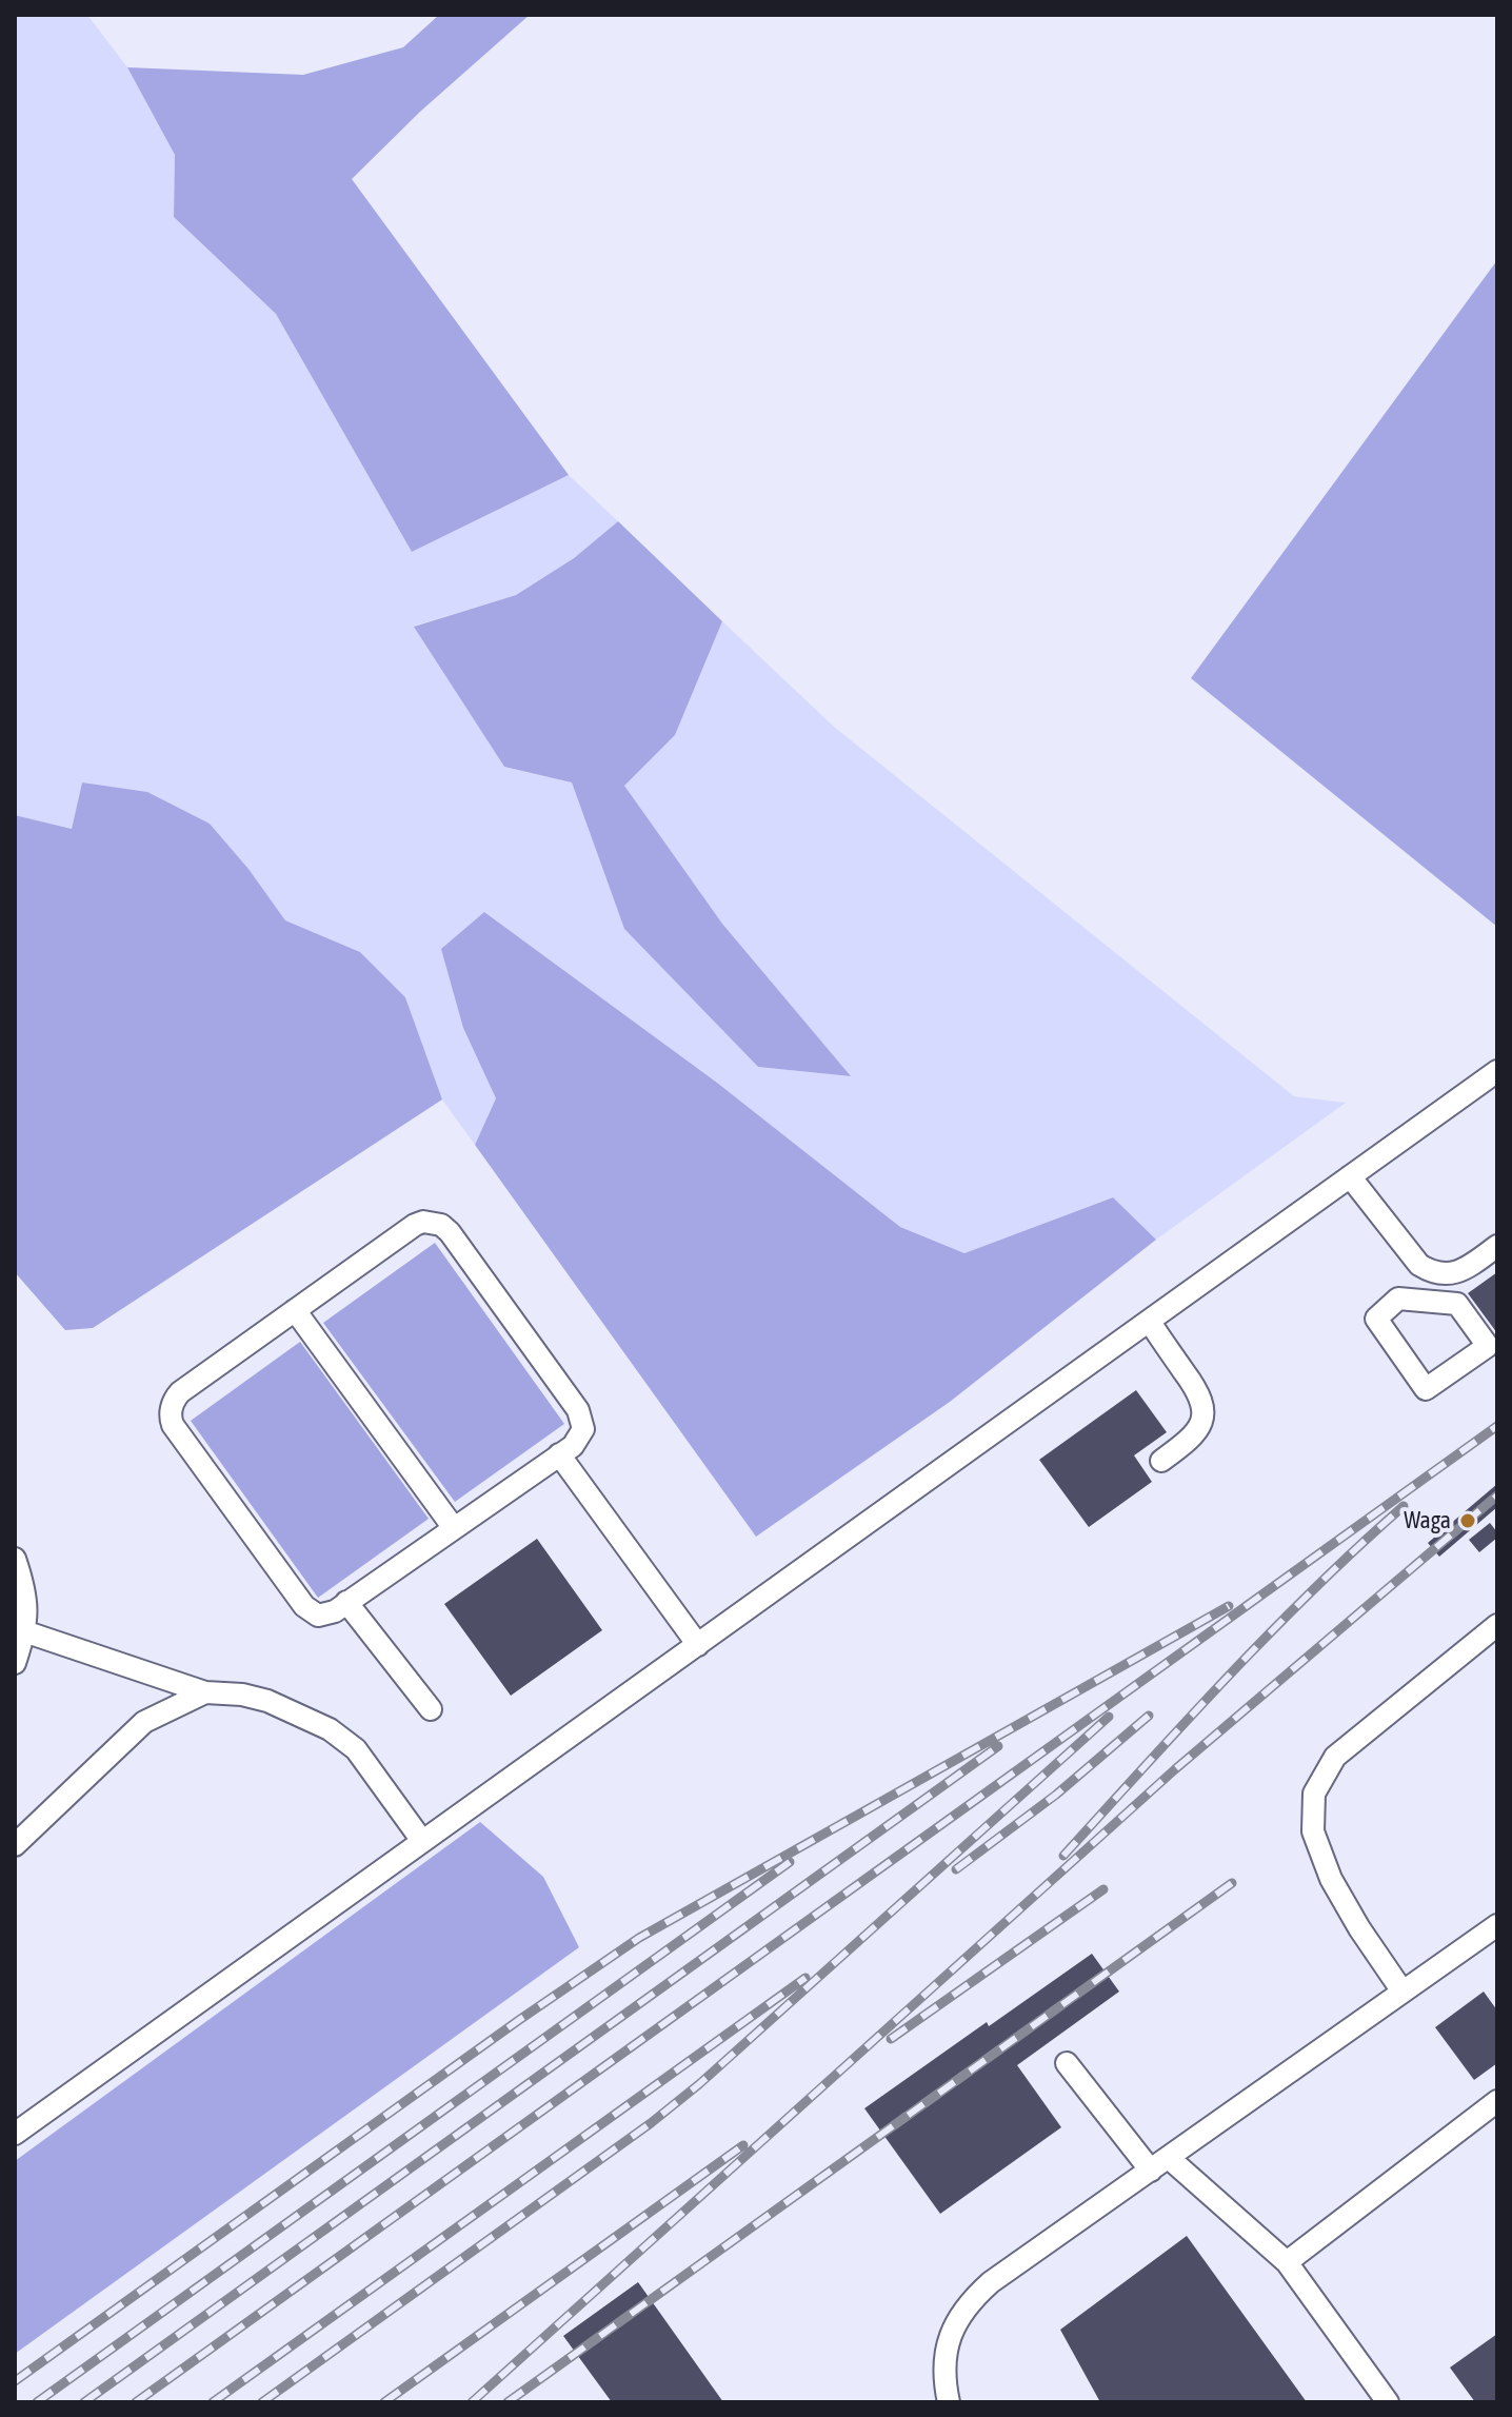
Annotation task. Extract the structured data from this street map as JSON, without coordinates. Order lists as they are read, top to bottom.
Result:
{
  "places": ["Waga"]
}
